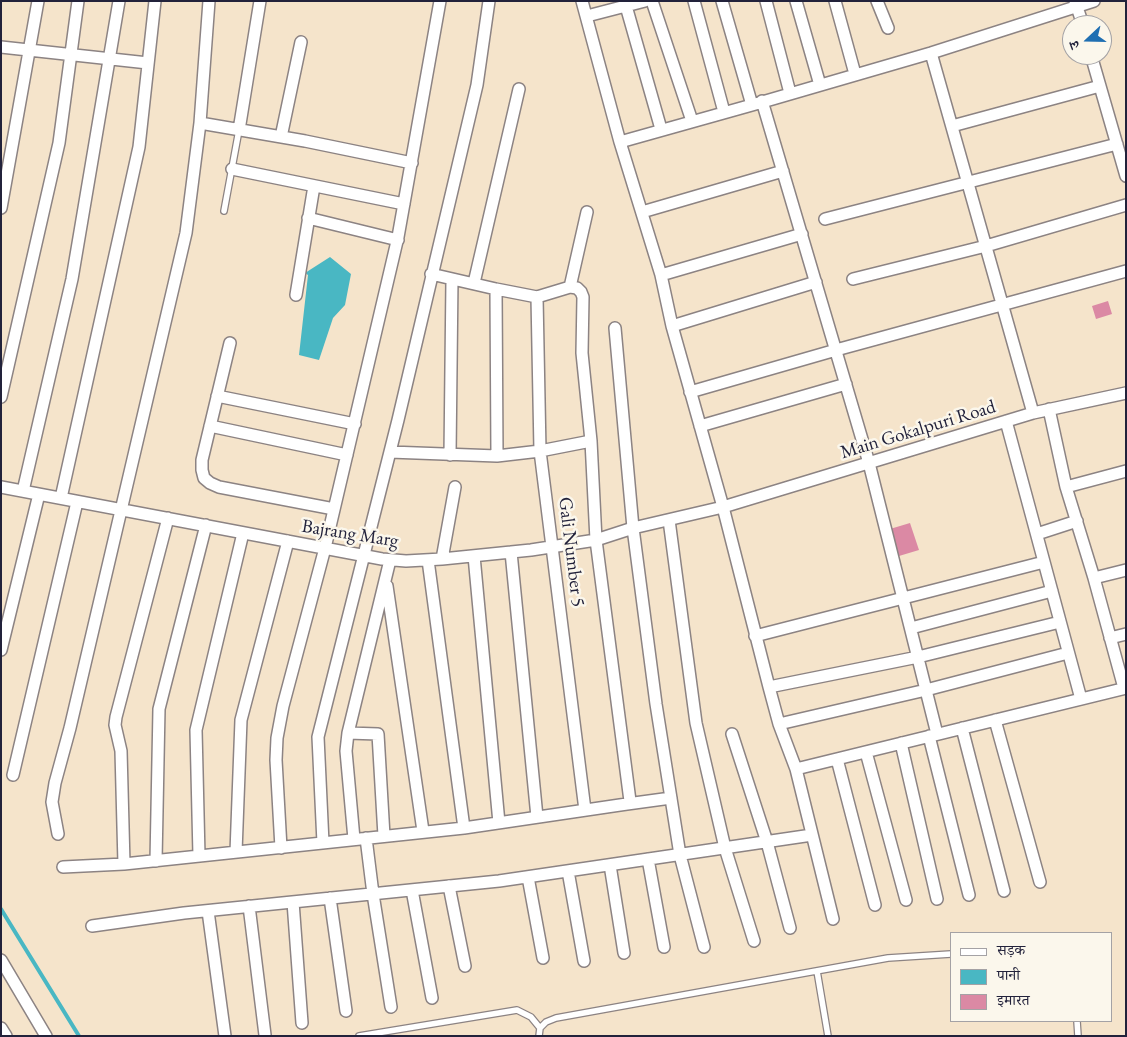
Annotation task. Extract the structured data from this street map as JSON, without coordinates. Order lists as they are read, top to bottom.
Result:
{
  "streets": {
    "street": ["Main Gokalpuri Road", "Bajrang Marg", "Gali Number 5"]
  },
  "crossings": [
    ["Main Gokalpuri Road", "Bajrang Marg"],
    ["Bajrang Marg", "Gali Number 5"]
  ],
  "legend": ["सड़क", "पानी", "इमारत"],
  "north": "left"
}
